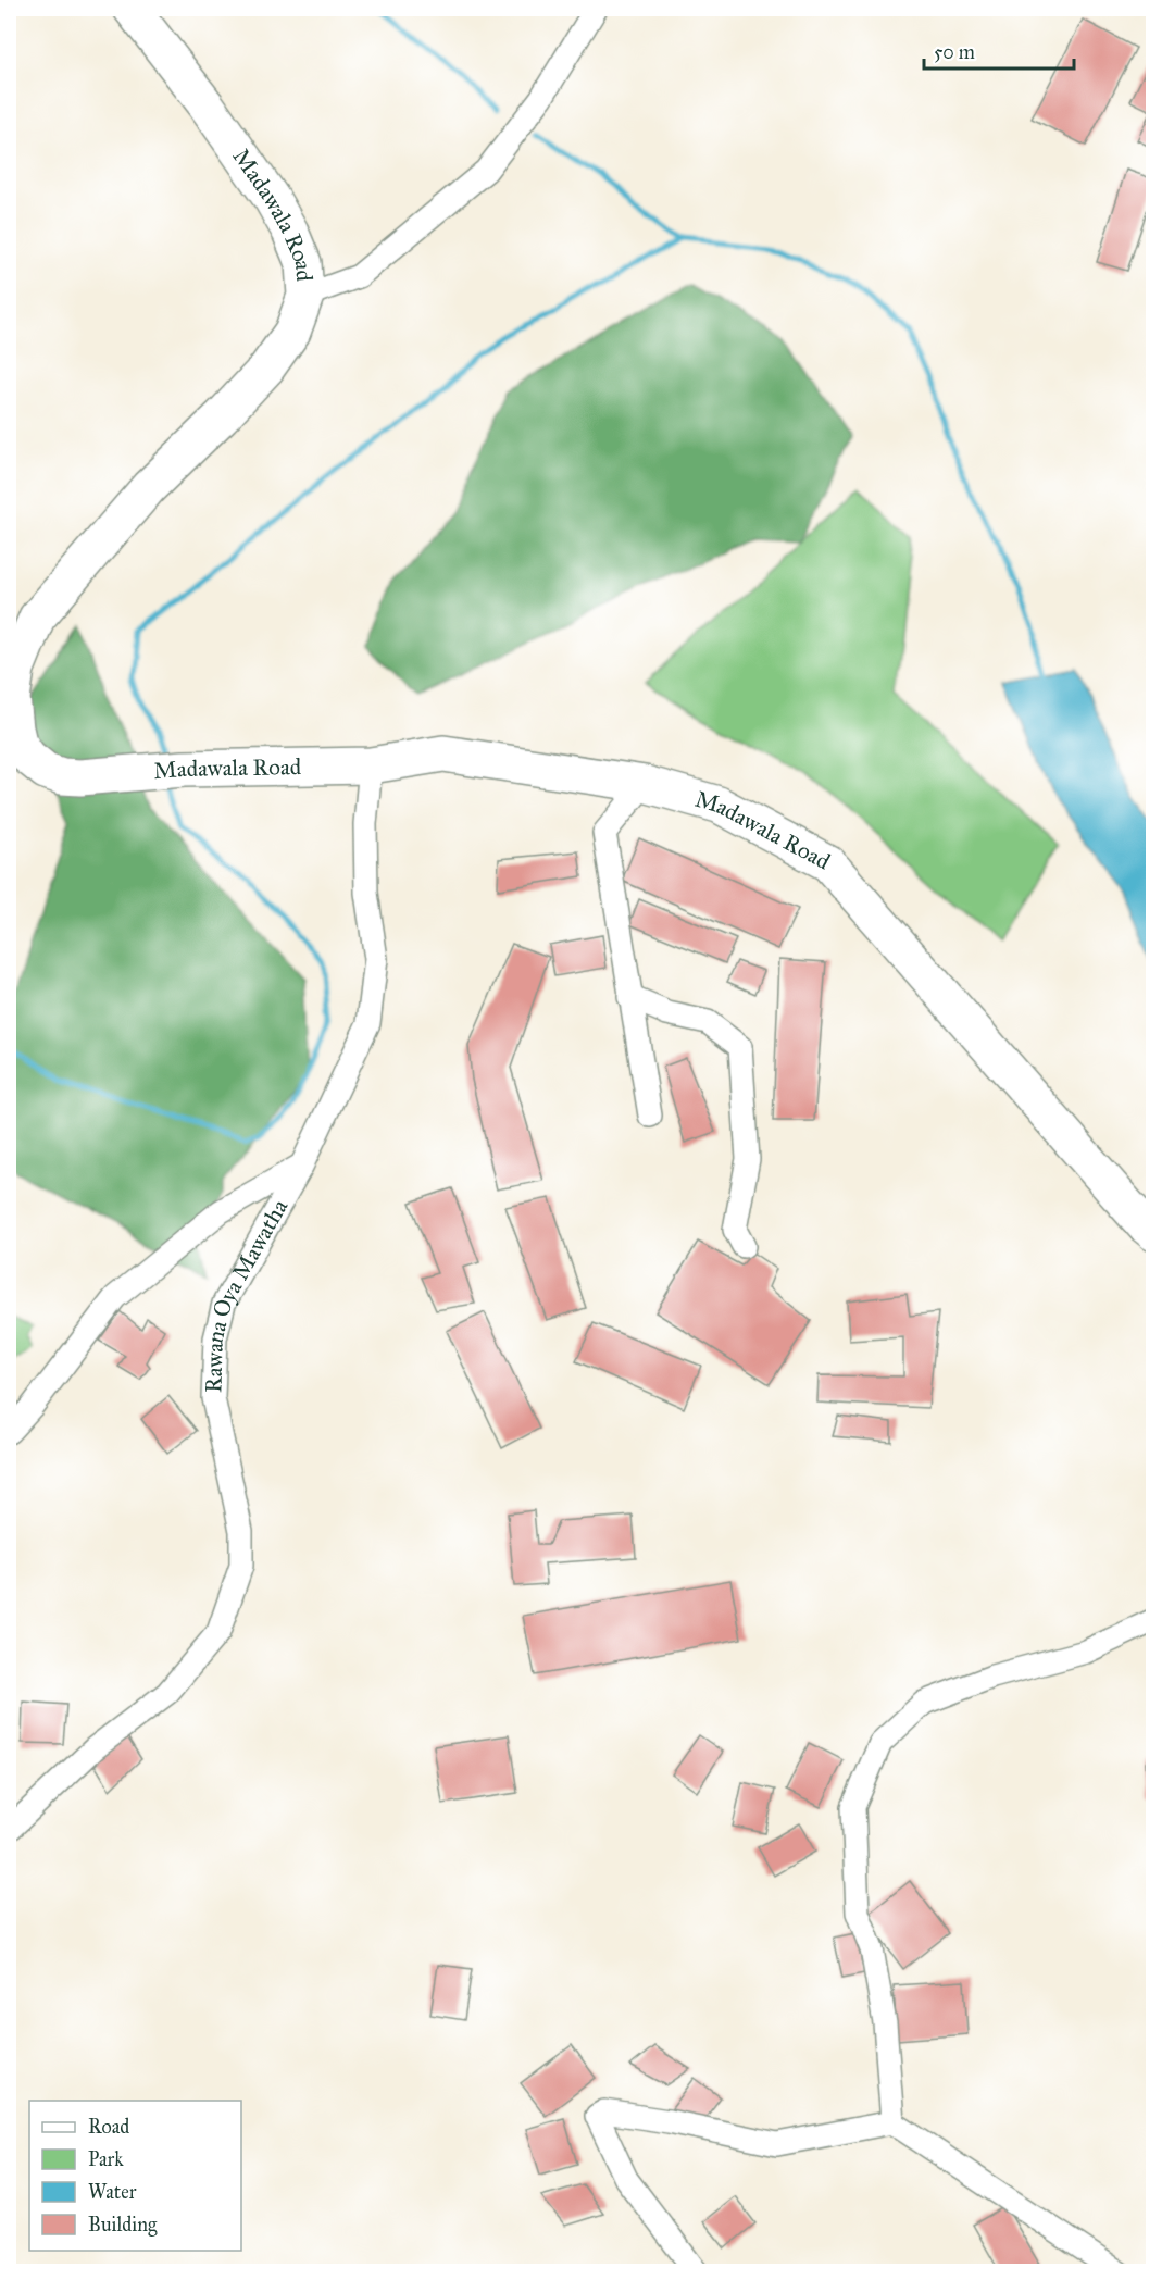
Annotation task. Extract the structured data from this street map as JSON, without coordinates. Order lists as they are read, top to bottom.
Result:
{
  "streets": {
    "main road": ["Madawala Road"],
    "street": ["Rawana Oya Mawatha"]
  },
  "crossings": [
    ["Madawala Road", "Rawana Oya Mawatha"]
  ],
  "legend": [
    "Road",
    "Park",
    "Water",
    "Building"
  ],
  "scale_bar": "50 m"
}
